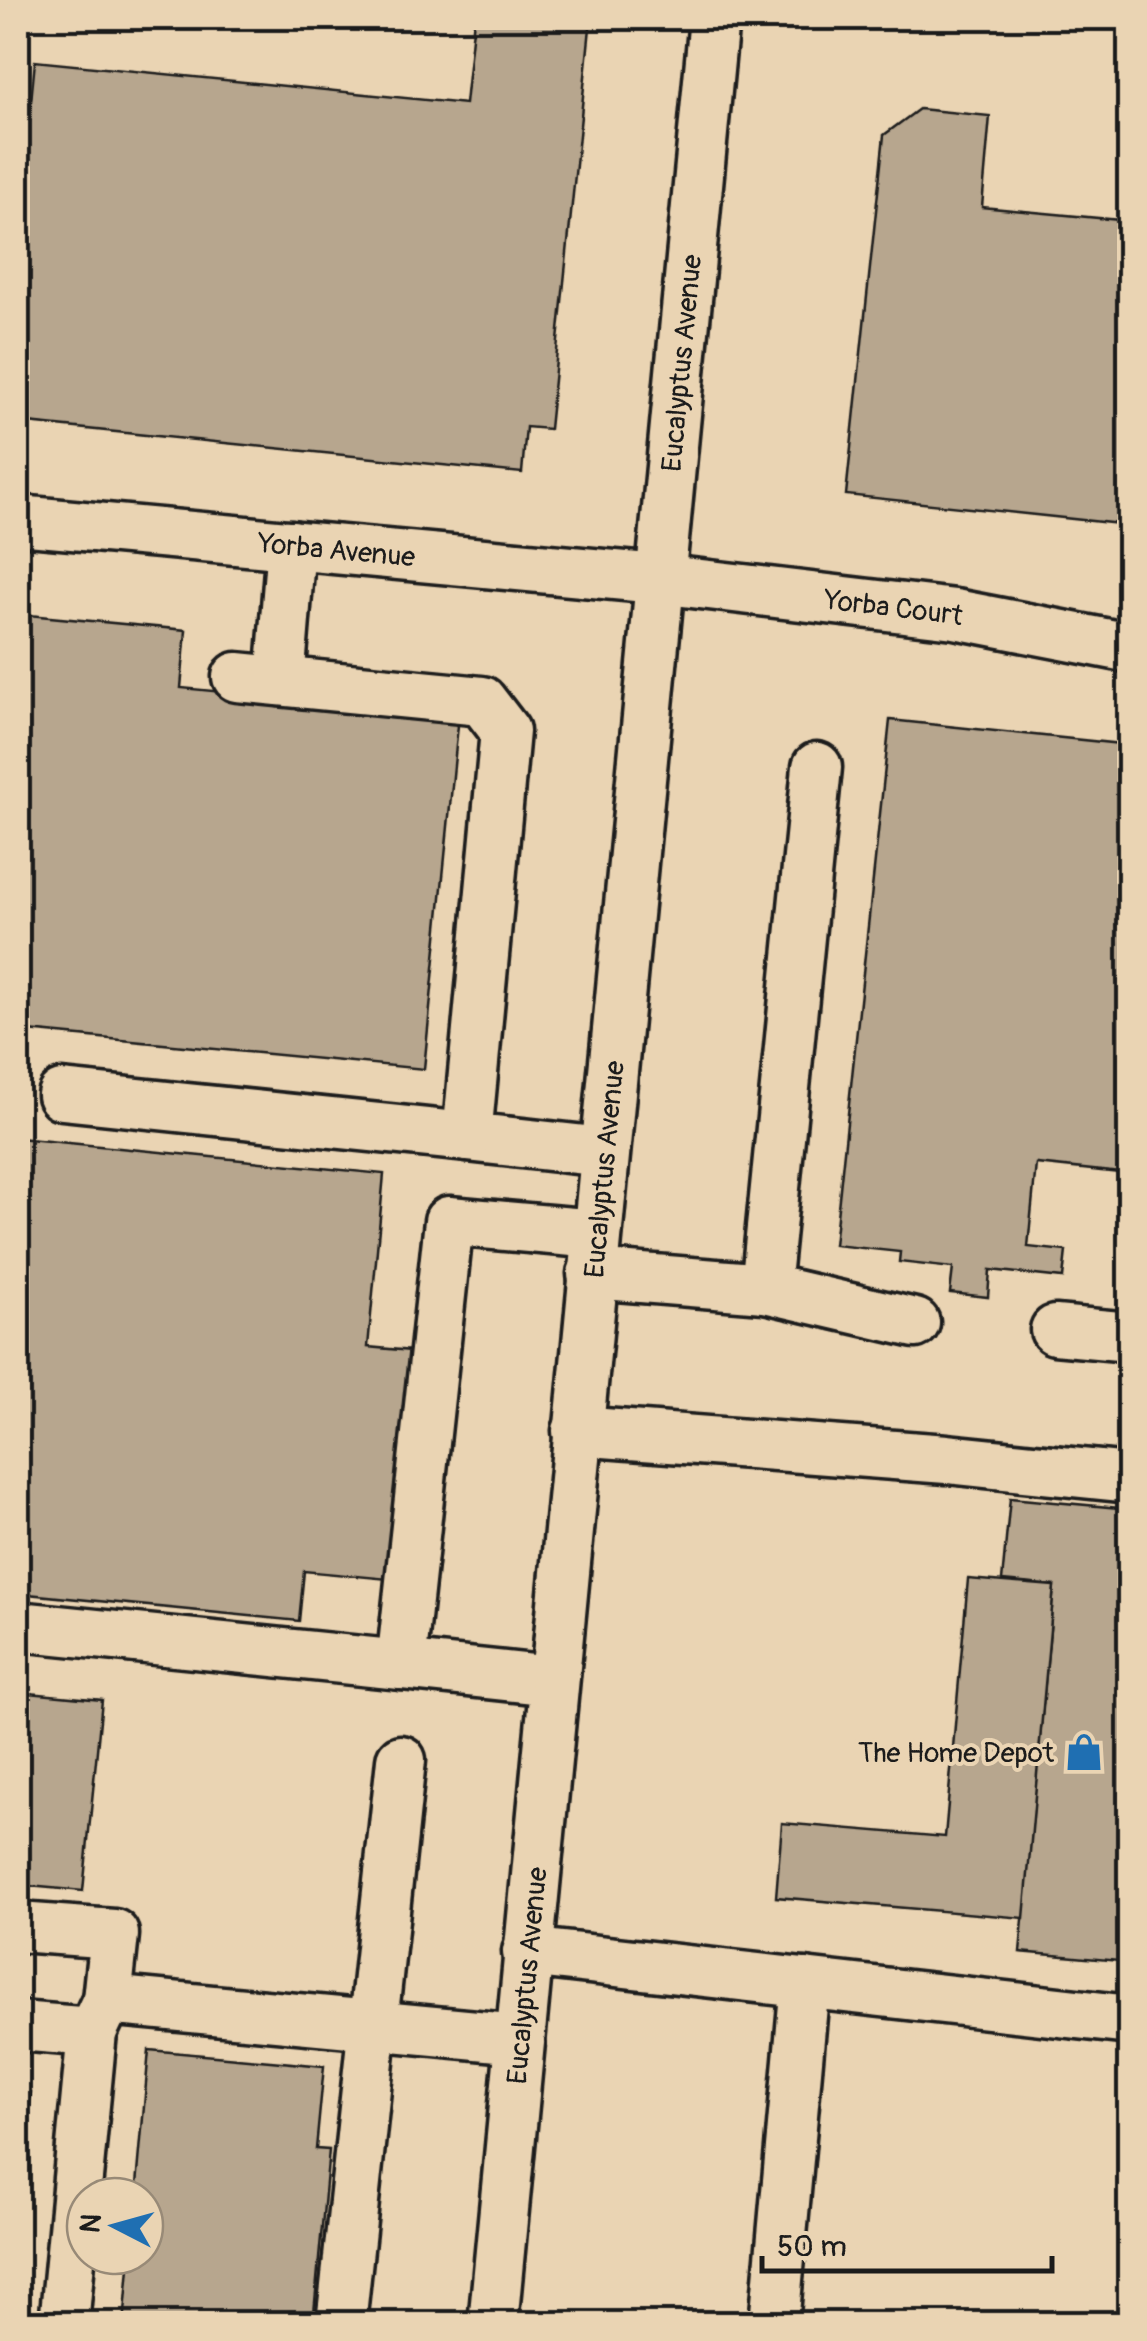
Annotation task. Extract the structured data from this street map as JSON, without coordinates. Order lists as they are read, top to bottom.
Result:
{
  "streets": {
    "street": ["Eucalyptus Avenue", "Yorba Avenue", "Yorba Court"]
  },
  "crossings": [
    ["Eucalyptus Avenue", "Yorba Avenue"],
    ["Eucalyptus Avenue", "Yorba Court"],
    ["Yorba Avenue", "Yorba Court"]
  ],
  "places": {
    "shop": ["The Home Depot"]
  },
  "scale_bar": "50 m",
  "north": "left"
}
